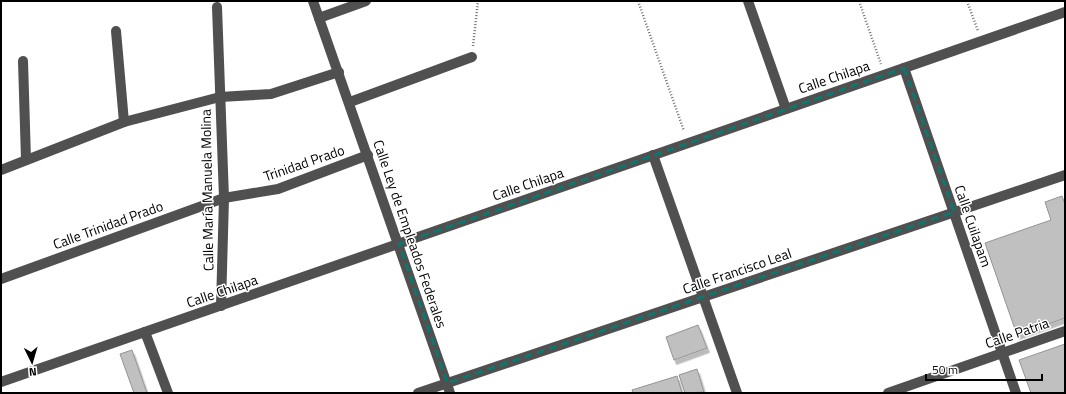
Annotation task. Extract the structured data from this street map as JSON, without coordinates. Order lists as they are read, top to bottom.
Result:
{
  "streets": {
    "street": [
      "Calle Chilapa",
      "Trinidad Prado",
      "Calle María Manuela Molina",
      "Calle Trinidad Prado",
      "Calle Cuilapam",
      "Calle Ley de Empleados Federales",
      "Calle Francisco Leal",
      "Calle Patria"
    ]
  },
  "crossings": [
    ["Calle Chilapa", "Calle María Manuela Molina"],
    ["Calle Chilapa", "Calle Cuilapam"],
    ["Calle Chilapa", "Calle Ley de Empleados Federales"],
    ["Trinidad Prado", "Calle María Manuela Molina"],
    ["Trinidad Prado", "Calle Trinidad Prado"],
    ["Trinidad Prado", "Calle Ley de Empleados Federales"],
    ["Calle María Manuela Molina", "Calle Trinidad Prado"],
    ["Calle Cuilapam", "Calle Francisco Leal"],
    ["Calle Cuilapam", "Calle Patria"],
    ["Calle Ley de Empleados Federales", "Calle Francisco Leal"]
  ],
  "scale_bar": "50 m",
  "north": "bottom"
}
